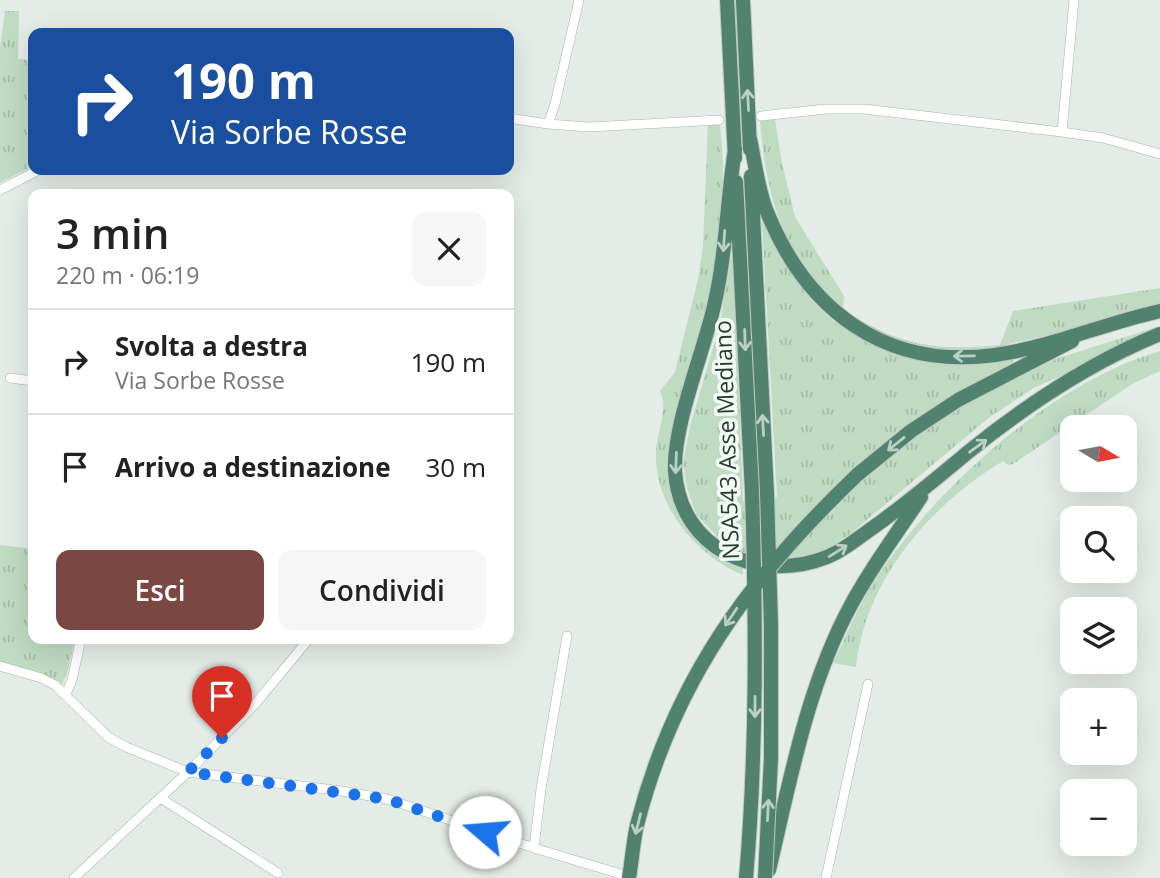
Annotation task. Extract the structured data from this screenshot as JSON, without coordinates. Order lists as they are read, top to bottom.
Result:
{
  "streets": {
    "highway": ["NSA543 Asse Mediano"]
  },
  "north": "right",
  "page": {
    "turn": ["190 m", "Via Sorbe Rosse"],
    "heading": ["3 min", "220 m · 06:19"],
    "list": [
      {
        "name": "Svolta a destra",
        "note": "Via Sorbe Rosse",
        "value": "190 m"
      },
      {
        "name": "Arrivo a destinazione",
        "value": "30 m"
      }
    ],
    "map_buttons": ["+", "−"],
    "buttons": ["Esci", "Condividi"]
  }
}
